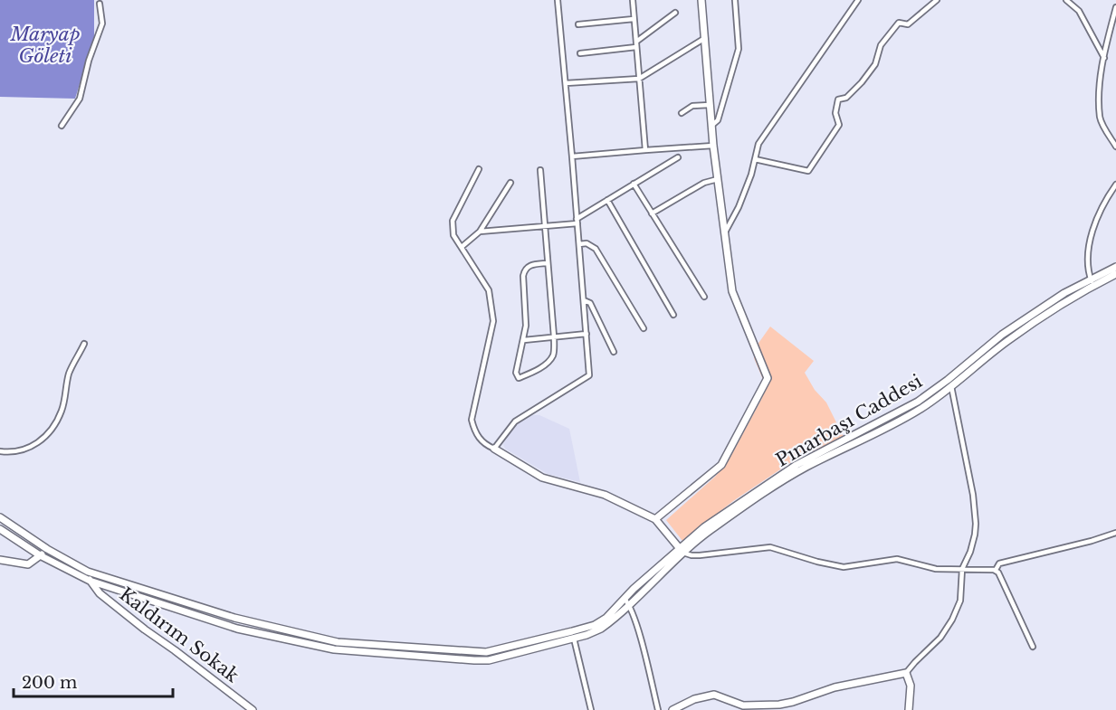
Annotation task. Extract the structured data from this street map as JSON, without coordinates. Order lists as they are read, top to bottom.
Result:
{
  "streets": {
    "street": ["Pınarbaşı Caddesi", "Kaldırım Sokak"]
  },
  "water": ["Maryap Göleti"],
  "scale_bar": "200 m"
}
